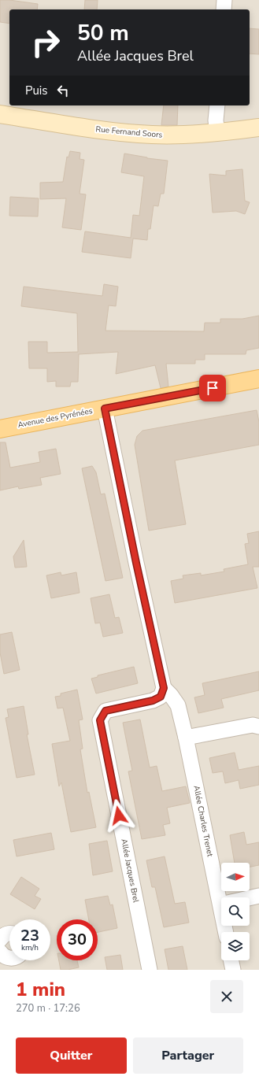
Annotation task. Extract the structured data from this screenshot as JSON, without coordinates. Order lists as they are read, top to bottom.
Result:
{
  "streets": {
    "main road": ["Avenue des Pyrénées"],
    "street": ["Rue Fernand Soors", "Allée Charles Trenet", "Allée Jacques Brel"]
  },
  "crossings": [
    ["Allée Charles Trenet", "Allée Jacques Brel"]
  ],
  "north": "right",
  "page": {
    "turn": ["50 m", "Allée Jacques Brel"],
    "then": "Puis",
    "speed": "23 km/h",
    "limit": "30",
    "heading": ["1 min", "270 m · 17:26"],
    "buttons": ["Quitter", "Partager"]
  }
}
